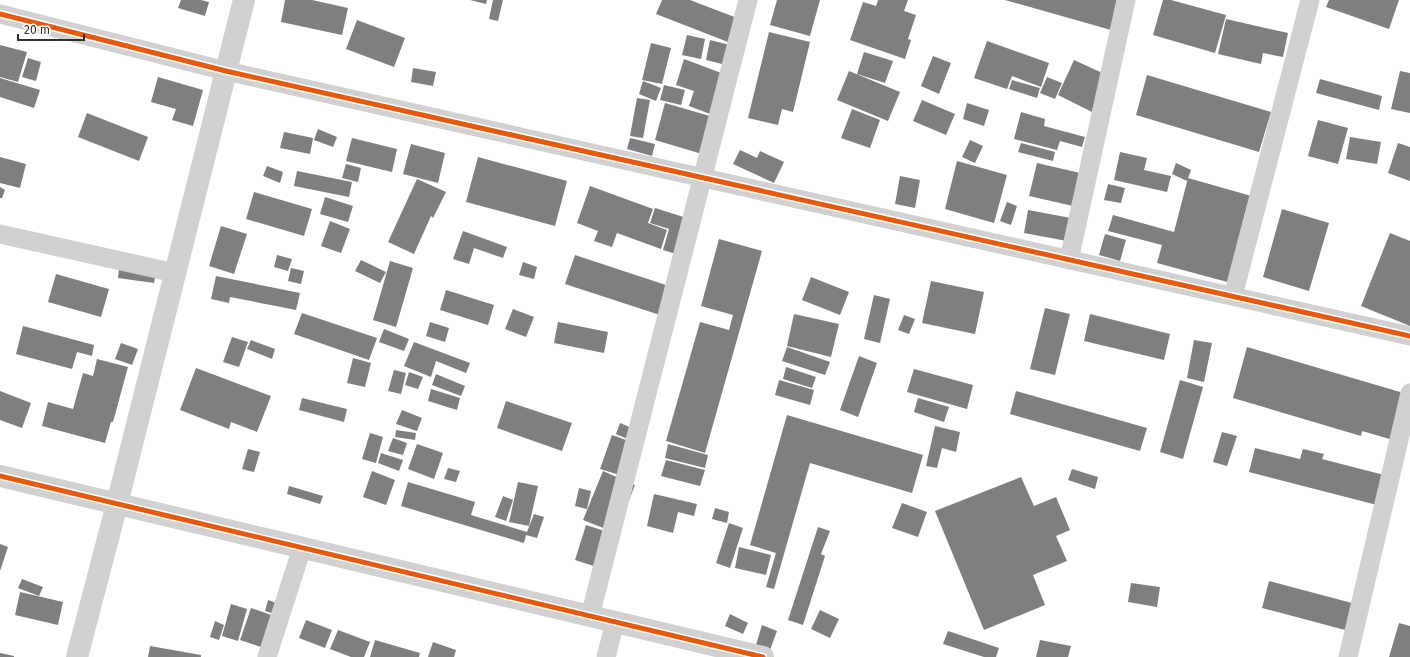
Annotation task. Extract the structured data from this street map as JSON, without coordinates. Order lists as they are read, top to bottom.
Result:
{
  "scale_bar": "20 m"
}
